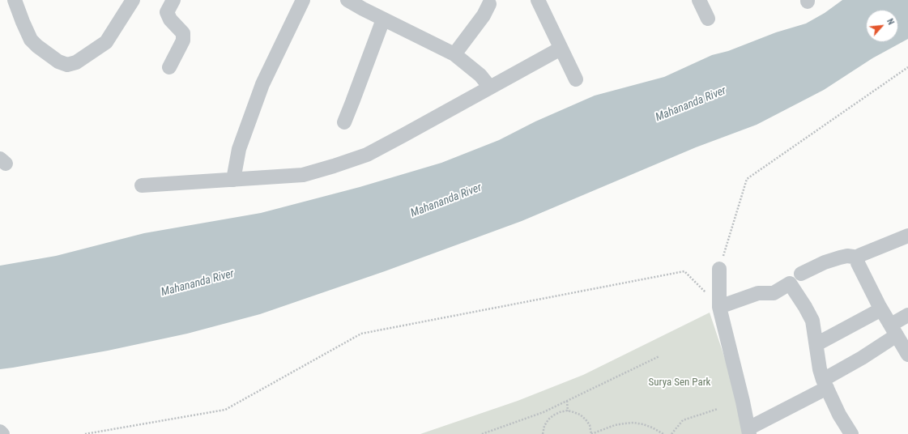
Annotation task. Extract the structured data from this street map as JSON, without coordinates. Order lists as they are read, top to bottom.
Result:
{
  "water": ["Mahananda River"],
  "parks": ["Surya Sen Park"],
  "north": "top right"
}
